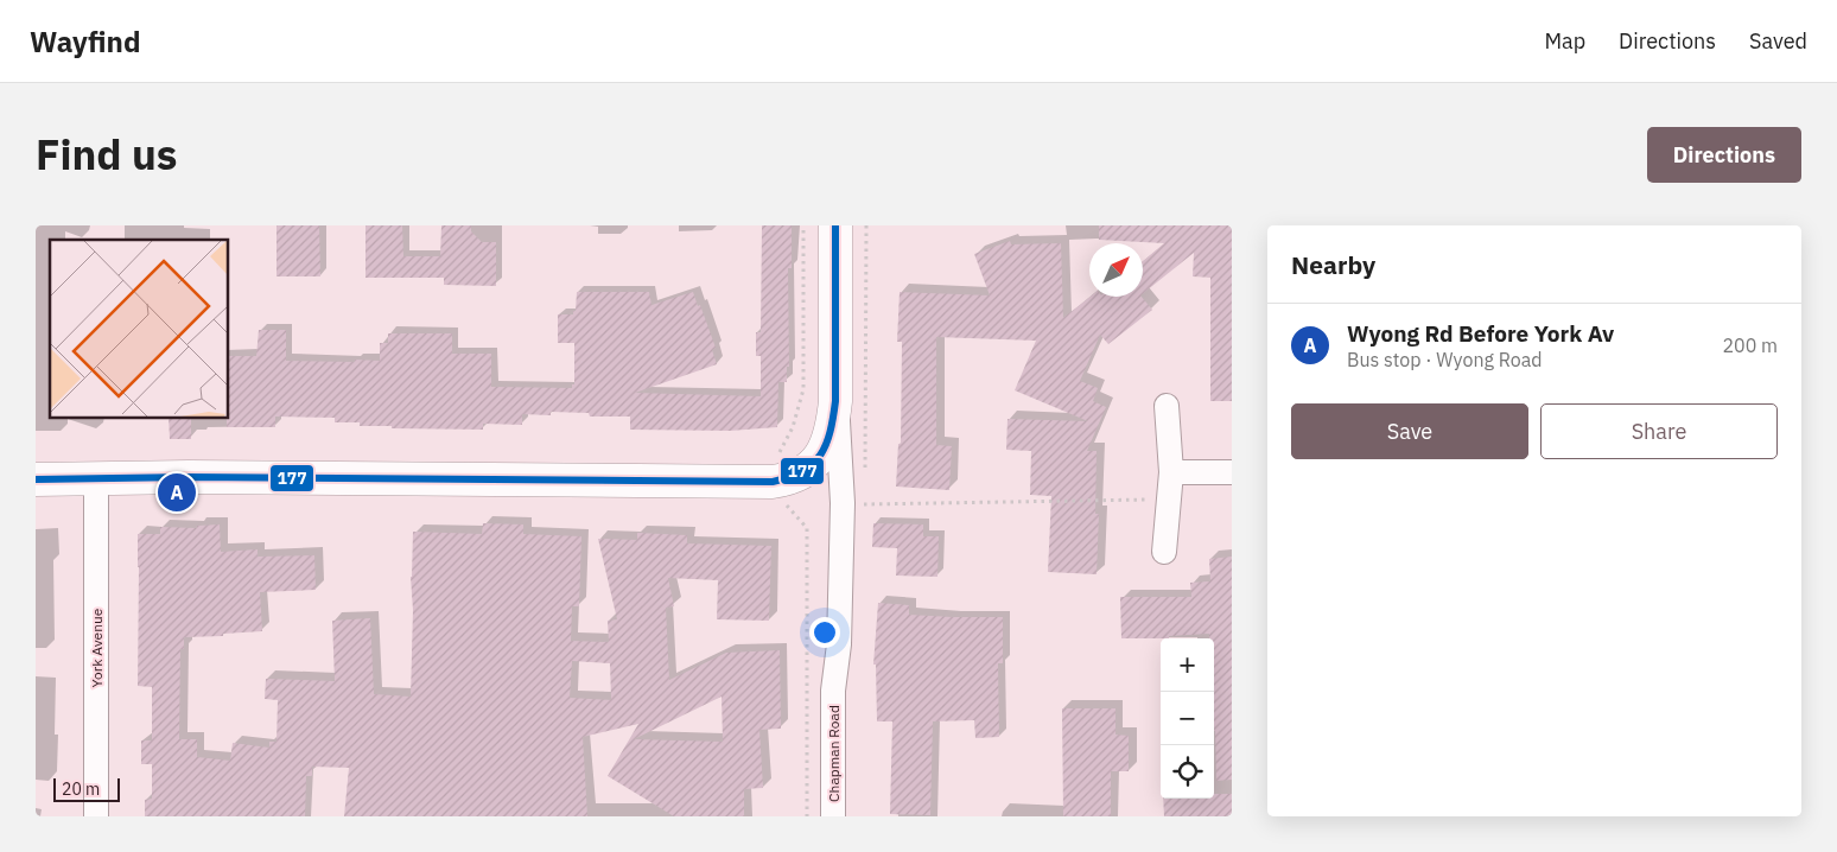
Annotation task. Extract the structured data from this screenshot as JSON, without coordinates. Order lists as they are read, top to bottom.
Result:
{
  "streets": {
    "street": ["York Avenue", "Chapman Road"]
  },
  "lines": ["transit line 177"],
  "scale_bar": "20 m",
  "north": "top right",
  "page": {
    "header": "Wayfind",
    "nav": ["Map", "Directions", "Saved"],
    "title": "Find us",
    "buttons": [
      "Directions",
      ["Save", "Share"]
    ],
    "heading": "Nearby",
    "list": [
      {
        "mark": "A",
        "name": "Wyong Rd Before York Av",
        "note": "Bus stop · Wyong Road",
        "value": "200 m"
      }
    ],
    "pins": "A",
    "map_buttons": ["+", "−"],
    "scale": "20 m"
  }
}
